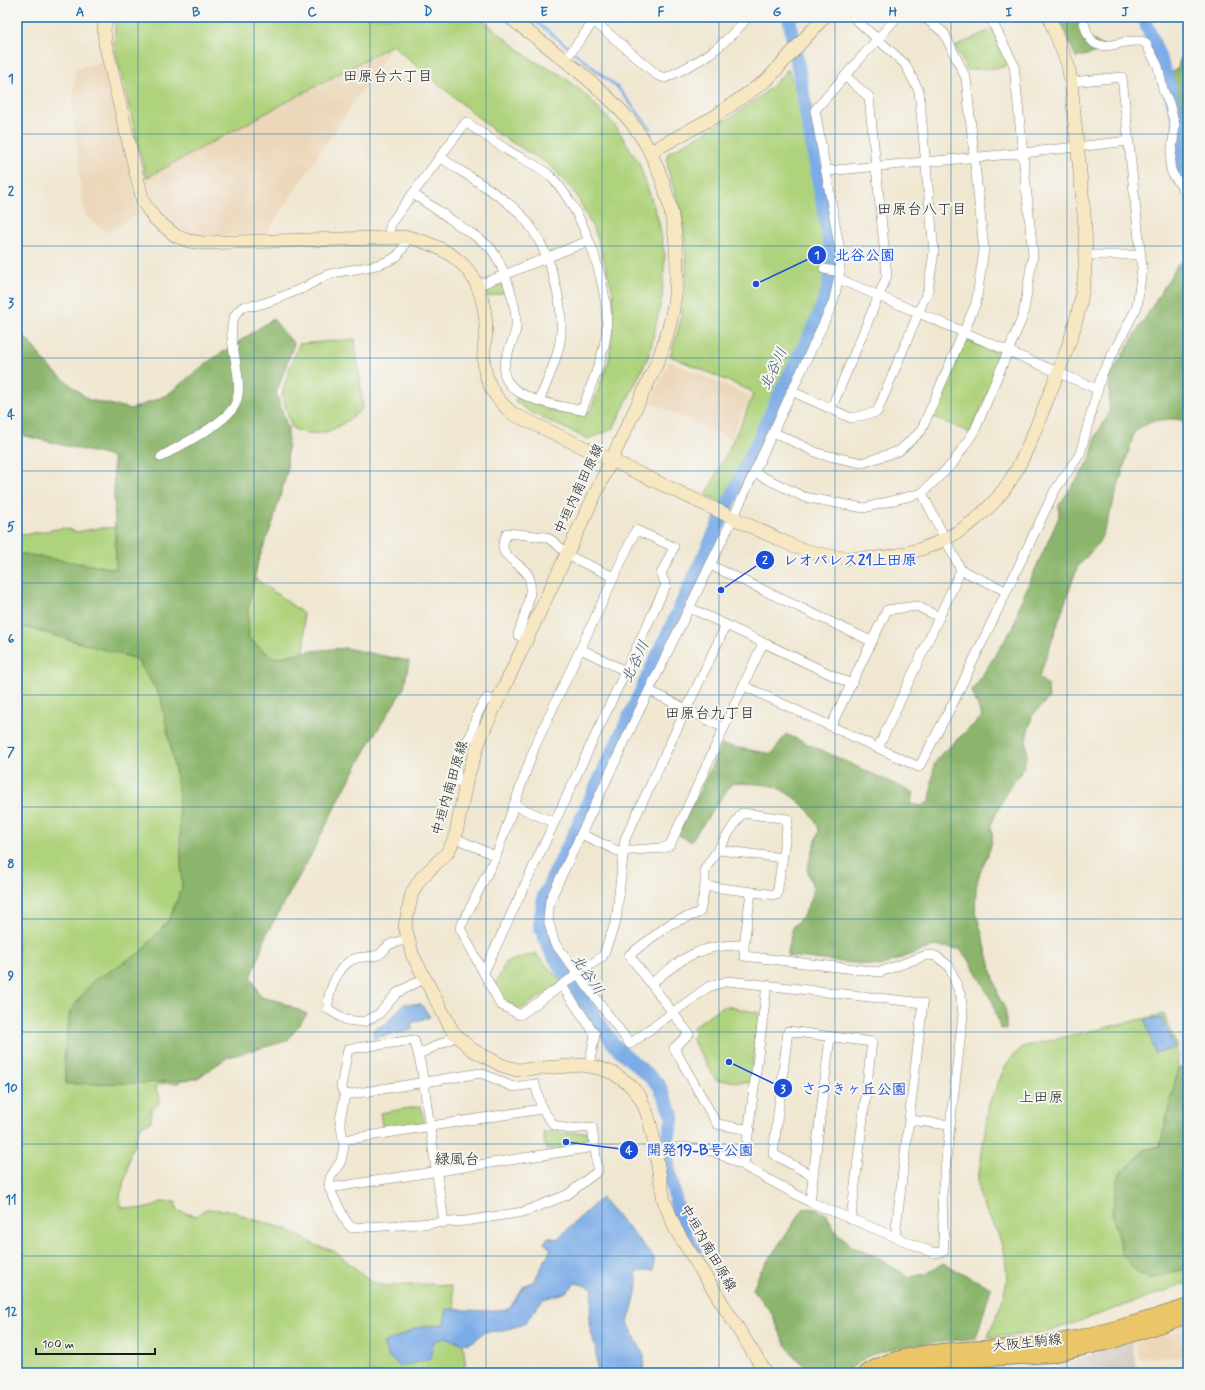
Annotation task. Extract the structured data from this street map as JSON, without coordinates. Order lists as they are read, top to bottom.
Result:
{
  "streets": {
    "main road": ["中垣内南田原線", "大阪生駒線"]
  },
  "districts": [
    "田原台六丁目",
    "田原台八丁目",
    "田原台九丁目",
    "上田原",
    "緑風台"
  ],
  "water": ["北谷川"],
  "places": [
    "北谷公園",
    "レオパレス21上田原",
    "さつきヶ丘公園",
    "開発19-B号公園"
  ],
  "scale_bar": "100 m",
  "grid": {
    "columns": [
      "A",
      "B",
      "C",
      "D",
      "E",
      "F",
      "G",
      "H",
      "I",
      "J"
    ],
    "rows": [
      "1",
      "2",
      "3",
      "4",
      "5",
      "6",
      "7",
      "8",
      "9",
      "10",
      "11",
      "12"
    ]
  }
}
